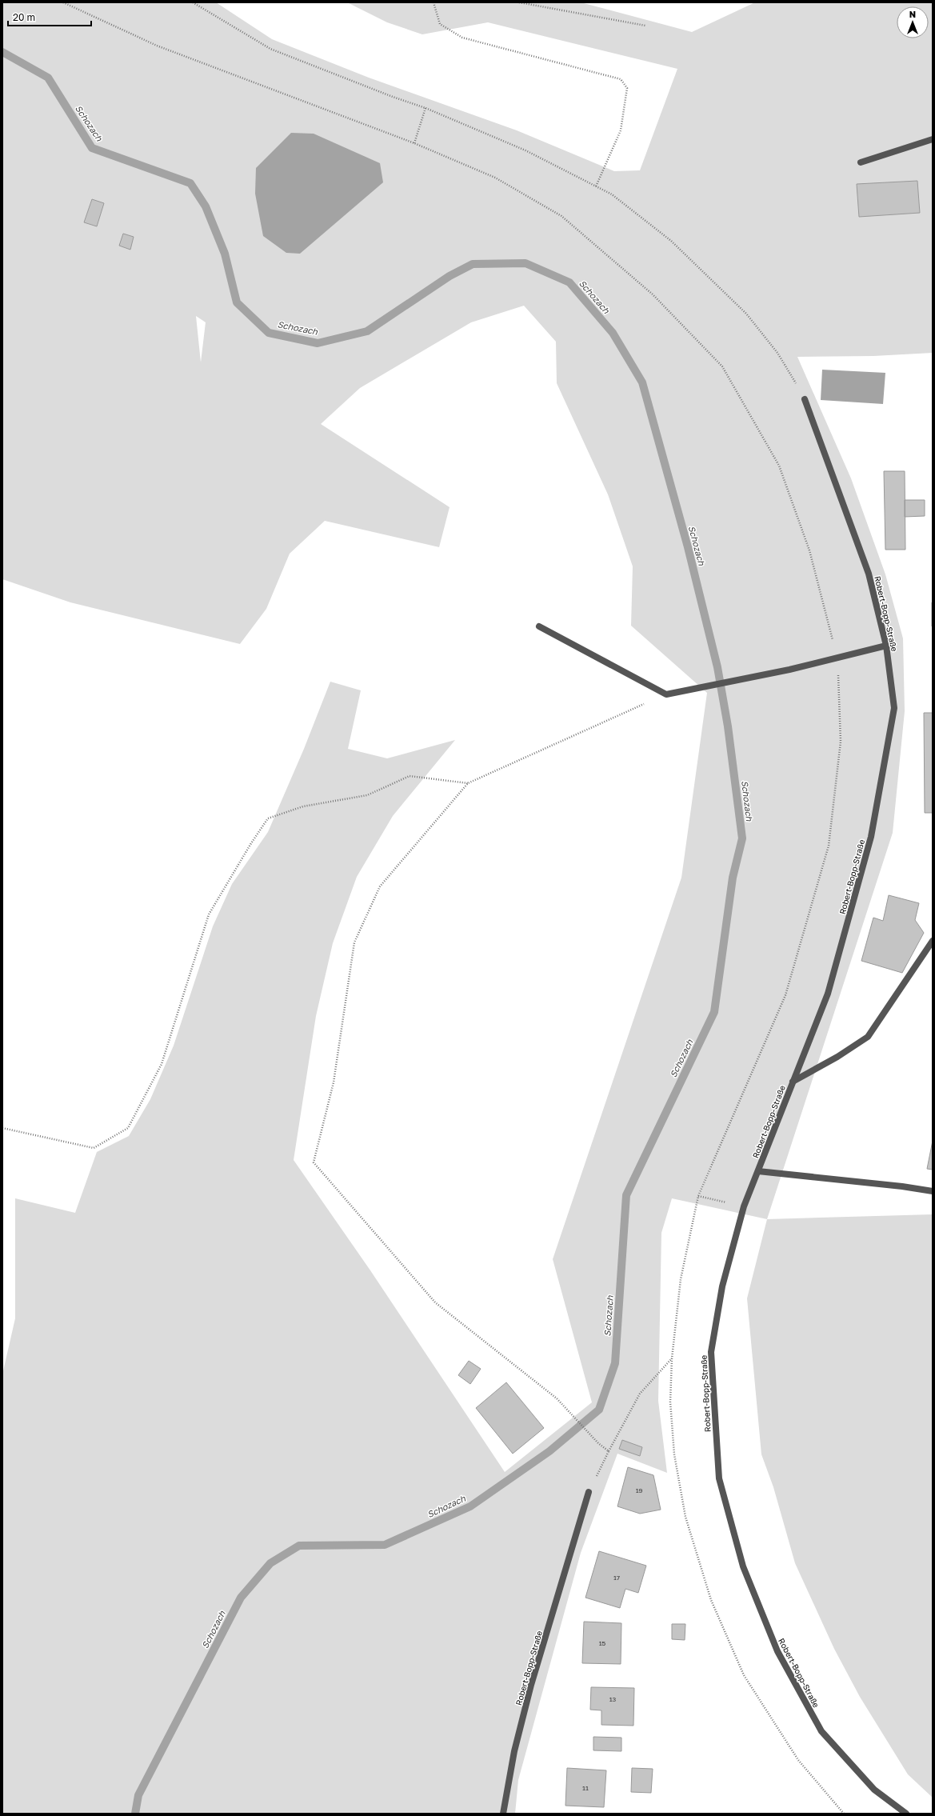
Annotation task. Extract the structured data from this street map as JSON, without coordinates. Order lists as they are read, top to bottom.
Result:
{
  "streets": {
    "street": ["Robert-Bopp-Straße"]
  },
  "water": ["Schozach"],
  "house_numbers": [
    "19",
    "17",
    "15",
    "13",
    "11"
  ],
  "scale_bar": "20 m",
  "north": "top"
}
